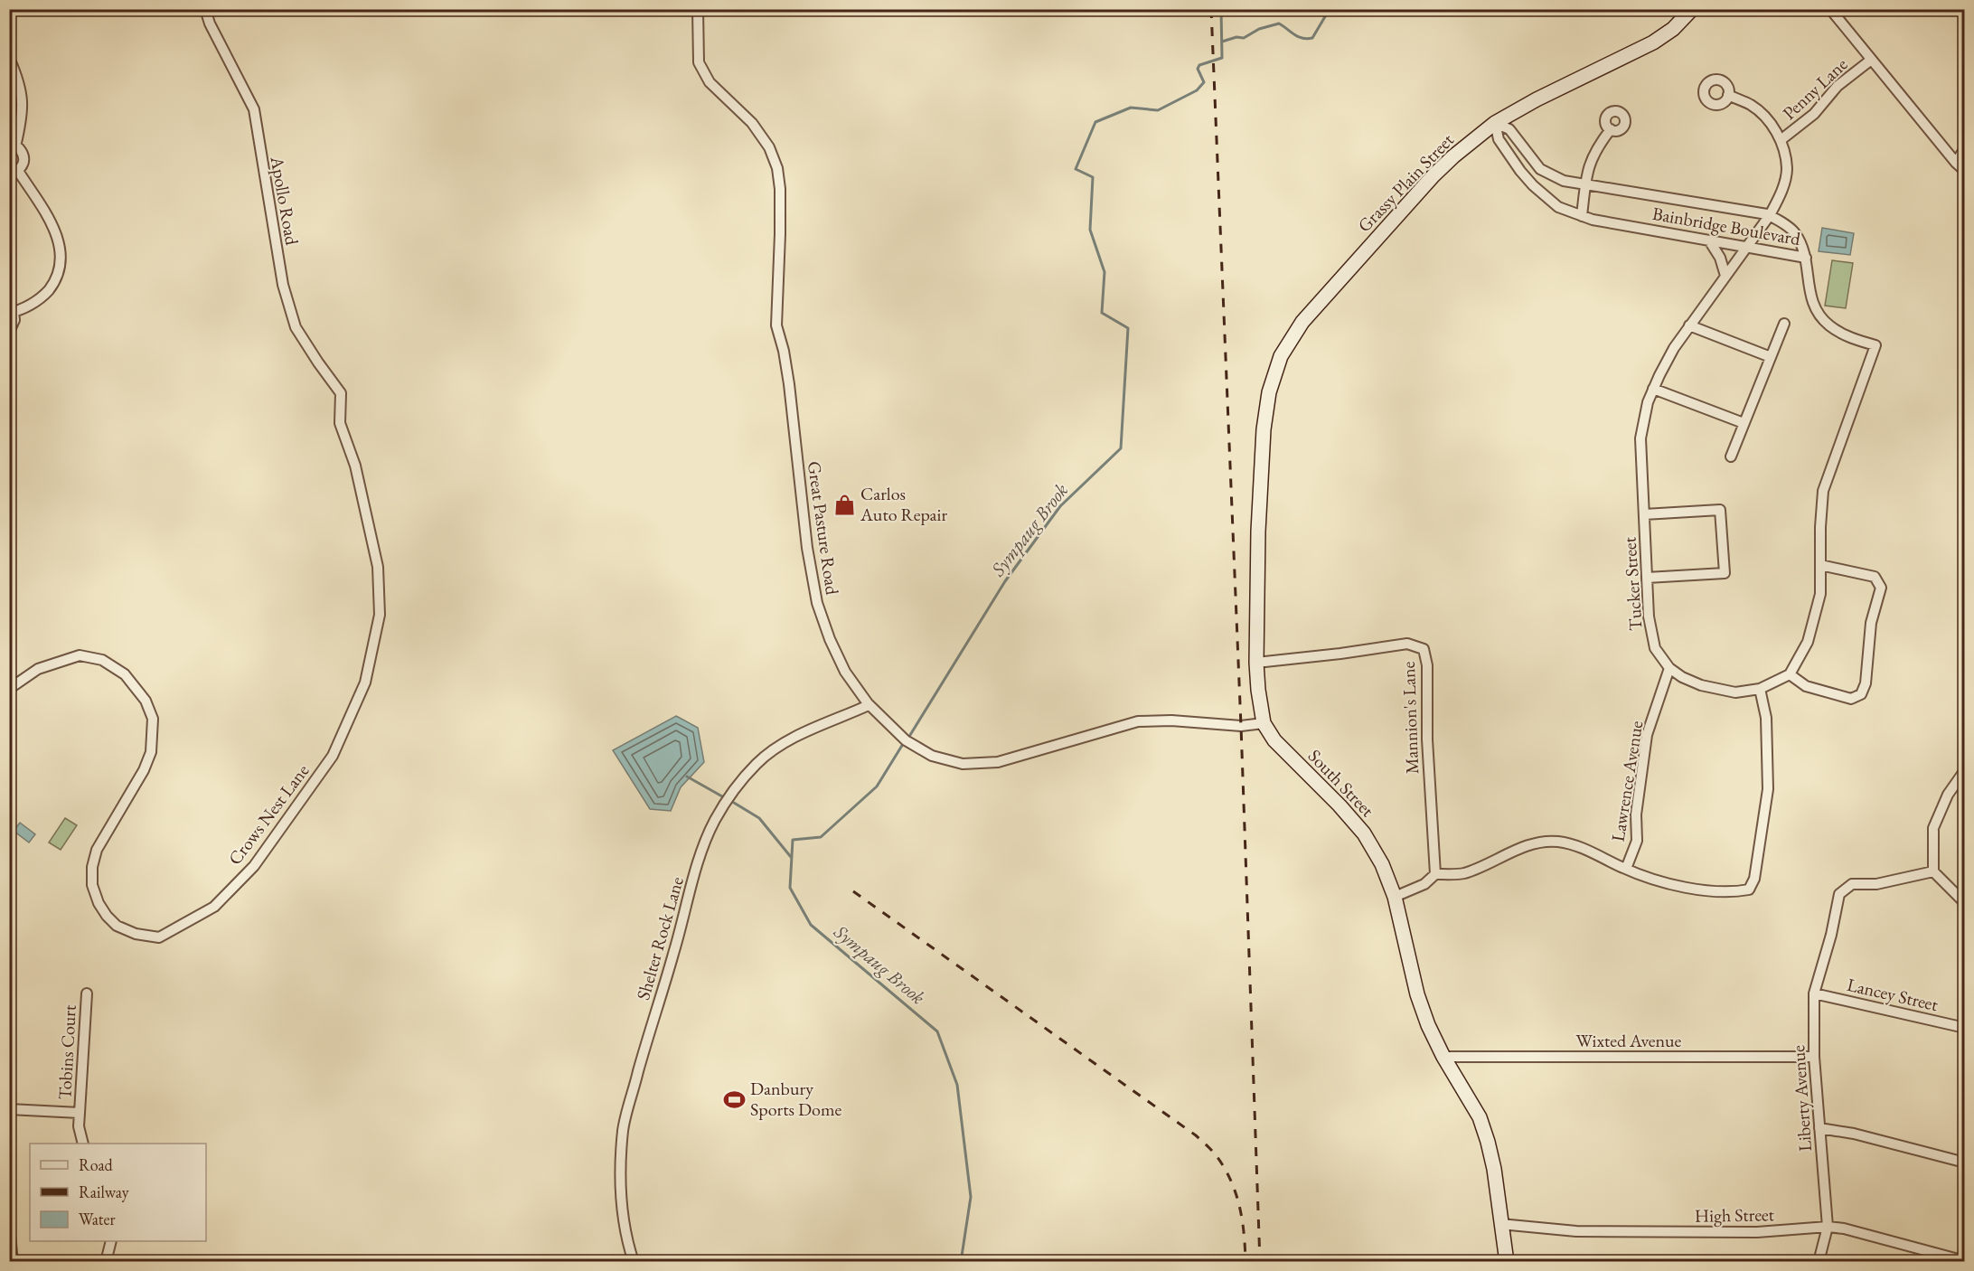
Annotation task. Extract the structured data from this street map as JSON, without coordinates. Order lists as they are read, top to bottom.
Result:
{
  "streets": {
    "main road": ["Grassy Plain Street", "South Street"],
    "street": [
      "Penny Lane",
      "Apollo Road",
      "Bainbridge Boulevard",
      "Great Pasture Road",
      "Tucker Street",
      "Mannion's Lane",
      "Lawrence Avenue",
      "Crows Nest Lane",
      "Shelter Rock Lane",
      "Lancey Street",
      "Wixted Avenue",
      "Tobins Court",
      "Liberty Avenue",
      "High Street"
    ]
  },
  "crossings": [
    ["Penny Lane", "Bainbridge Boulevard"],
    ["Penny Lane", "Tucker Street"],
    ["Grassy Plain Street", "Bainbridge Boulevard"],
    ["Grassy Plain Street", "South Street"],
    ["Apollo Road", "Crows Nest Lane"],
    ["Bainbridge Boulevard", "Tucker Street"],
    ["Great Pasture Road", "South Street"],
    ["Great Pasture Road", "Shelter Rock Lane"],
    ["Tucker Street", "Lawrence Avenue"],
    ["Mannion's Lane", "Lawrence Avenue"],
    ["Mannion's Lane", "South Street"],
    ["South Street", "Wixted Avenue"],
    ["South Street", "High Street"],
    ["Lancey Street", "Liberty Avenue"],
    ["Wixted Avenue", "Liberty Avenue"],
    ["Liberty Avenue", "High Street"]
  ],
  "water": ["Sympaug Brook"],
  "places": {
    "shop": ["Carlos Auto Repair"],
    "sports": ["Danbury Sports Dome"]
  },
  "legend": ["Road", "Railway", "Water"]
}
